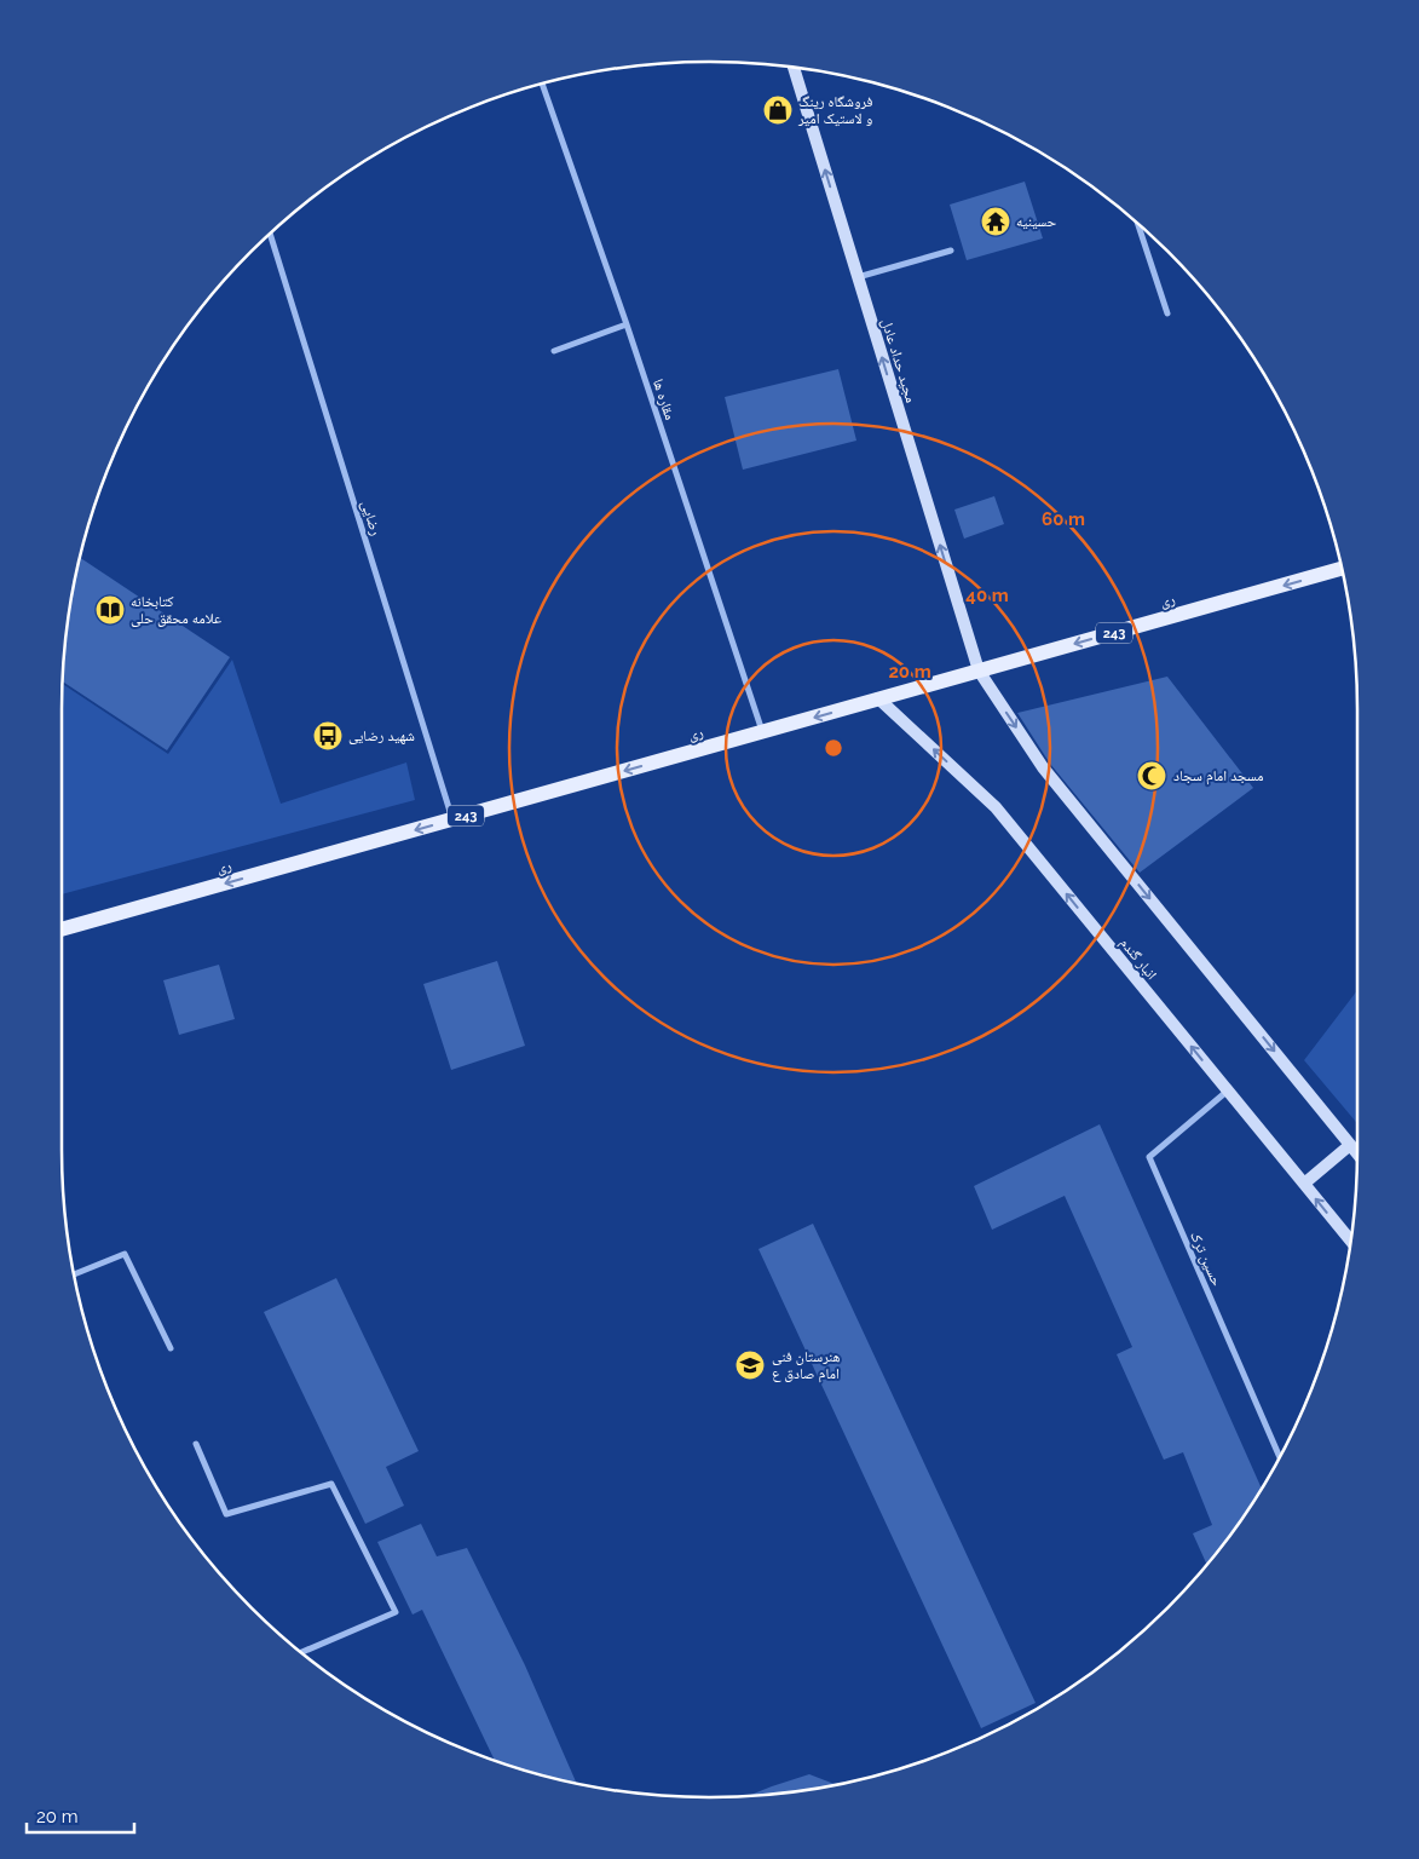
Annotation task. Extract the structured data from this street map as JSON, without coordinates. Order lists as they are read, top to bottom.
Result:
{
  "streets": {
    "main road": ["ری", "243"],
    "street": [
      "مجید حداد عادل",
      "مقاره ها",
      "رضایی",
      "انبار گندم",
      "حسین ترک"
    ]
  },
  "crossings": [
    ["مجید حداد عادل", "ری"],
    ["مقاره ها", "ری"],
    ["رضایی", "ری"],
    ["ری", "انبار گندم"],
    ["انبار گندم", "حسین ترک"]
  ],
  "one_way": ["مجید حداد عادل", "ری"],
  "places": {
    "shop": ["فروشگاه رینگ و لاستیک امیر"],
    "temple": ["حسینیه"],
    "library": ["کتابخانه علامه محقق حلی"],
    "bus stop": ["شهید رضایی"],
    "mosque": ["مسجد امام سجاد"],
    "school or university": ["هنرستان فنی امام صادق ع"]
  },
  "scale_bar": "20 m",
  "rings": ["60 m", "40 m", "20 m"]
}
